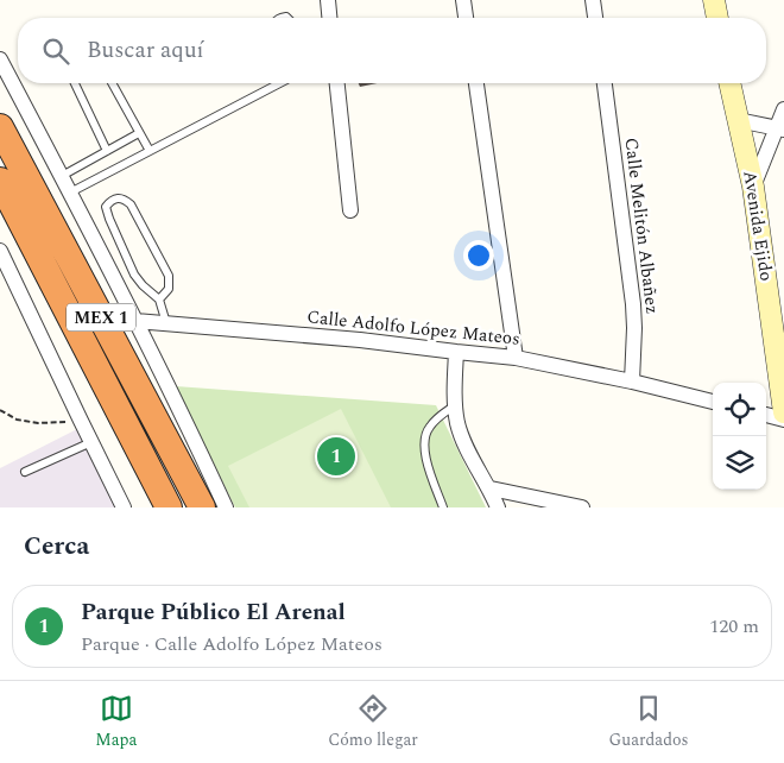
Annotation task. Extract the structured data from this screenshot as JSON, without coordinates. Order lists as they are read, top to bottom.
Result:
{
  "streets": {
    "highway": ["MEX 1"],
    "street": ["Calle Melitón Albañez", "Avenida Ejido", "Calle Adolfo López Mateos"]
  },
  "crossings": [
    ["Calle Melitón Albañez", "Calle Adolfo López Mateos"],
    ["MEX 1", "Calle Adolfo López Mateos"]
  ],
  "page": {
    "search": "Buscar aquí",
    "pins": "1",
    "heading": "Cerca",
    "list": [
      {
        "mark": "1",
        "name": "Parque Público El Arenal",
        "note": "Parque · Calle Adolfo López Mateos",
        "value": "120 m"
      }
    ],
    "nav": ["Mapa", "Cómo llegar", "Guardados"]
  }
}
